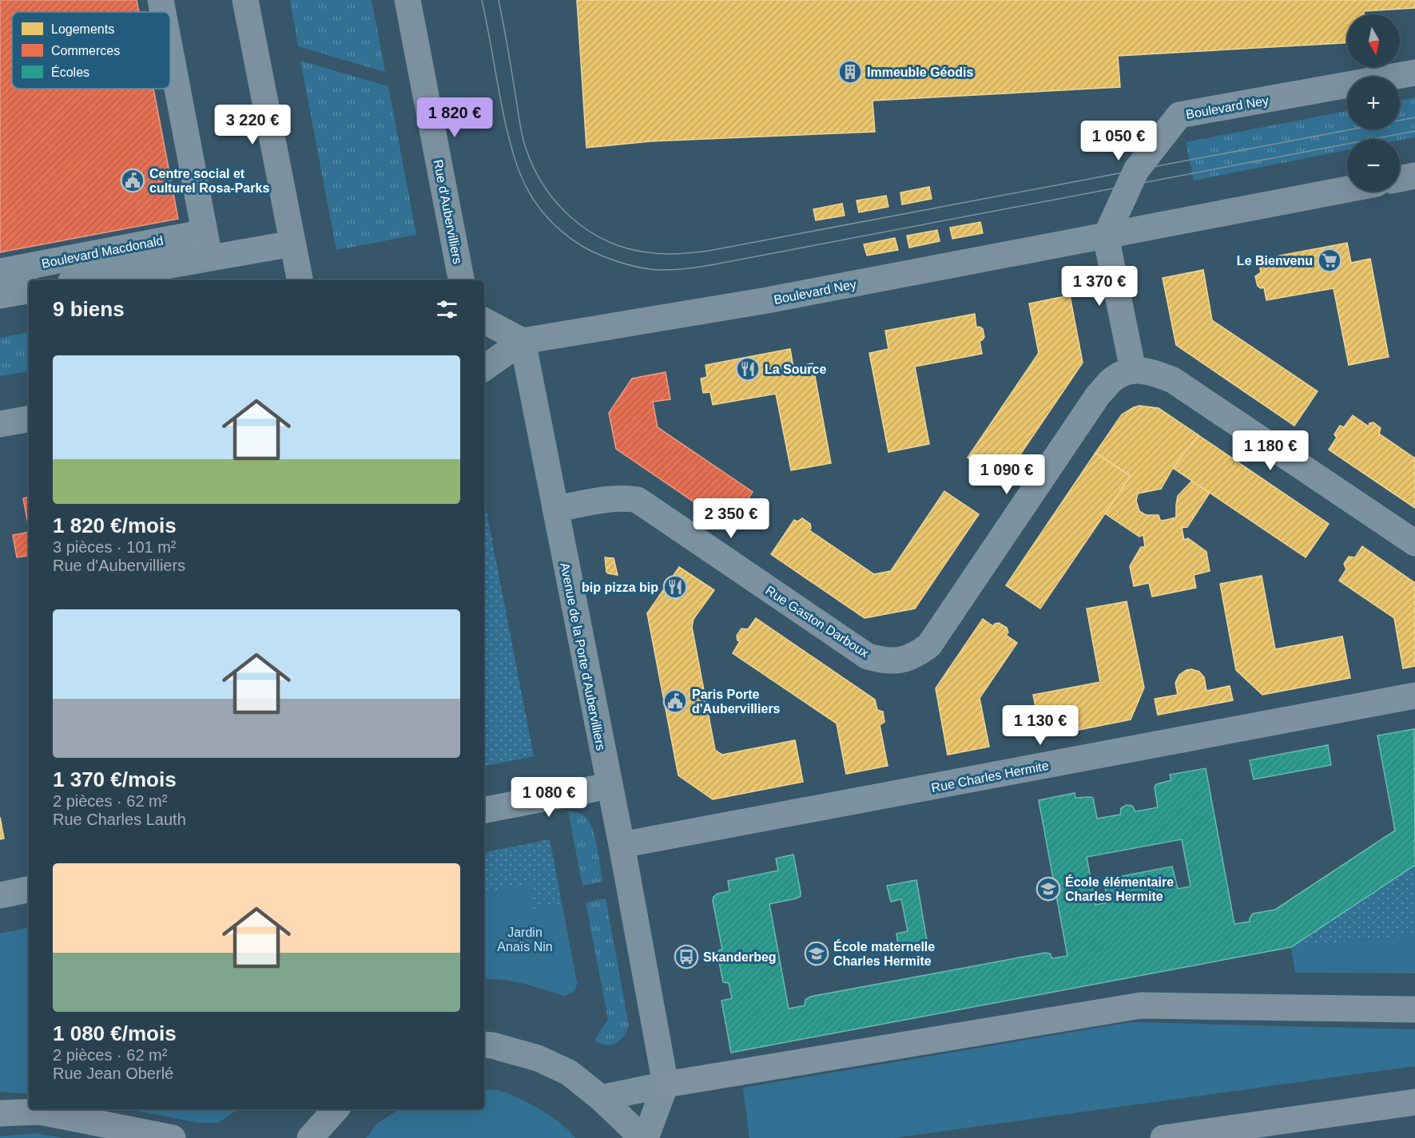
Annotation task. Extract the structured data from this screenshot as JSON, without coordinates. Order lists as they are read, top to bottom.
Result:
{
  "streets": {
    "main road": ["Boulevard Ney", "Rue d'Aubervilliers", "Avenue de la Porte d'Aubervilliers"],
    "street": ["Boulevard Macdonald", "Rue Gaston Darboux", "Rue Charles Hermite"]
  },
  "crossings": [
    ["Boulevard Ney", "Avenue de la Porte d'Aubervilliers"],
    ["Rue Gaston Darboux", "Avenue de la Porte d'Aubervilliers"],
    ["Avenue de la Porte d'Aubervilliers", "Rue Charles Hermite"]
  ],
  "parks": ["Jardin Anaïs Nin"],
  "places": {
    "building": ["Immeuble Géodis"],
    "public building": ["Centre social et culturel Rosa-Parks", "Paris Porte d'Aubervilliers"],
    "supermarket": ["Le Bienvenu"],
    "restaurant": ["La Source", "bip pizza bip"],
    "school or university": ["École élémentaire Charles Hermite", "École maternelle Charles Hermite"],
    "bus stop": ["Skanderbeg"]
  },
  "legend": ["Logements", "Commerces", "Écoles"],
  "north": "bottom",
  "page": {
    "map_buttons": ["+", "−"],
    "price": [
      "1 820 €",
      "3 220 €",
      "1 050 €",
      "1 370 €",
      "1 180 €",
      "1 090 €",
      "2 350 €",
      "1 130 €",
      "1 080 €"
    ],
    "heading": "9 biens",
    "list": [
      {
        "name": "1 820 €/mois",
        "note": "3 pièces · 101 m² · Rue d'Aubervilliers"
      },
      {
        "name": "1 370 €/mois",
        "note": "2 pièces · 62 m² · Rue Charles Lauth"
      },
      {
        "name": "1 080 €/mois",
        "note": "2 pièces · 62 m² · Rue Jean Oberlé"
      }
    ]
  }
}
